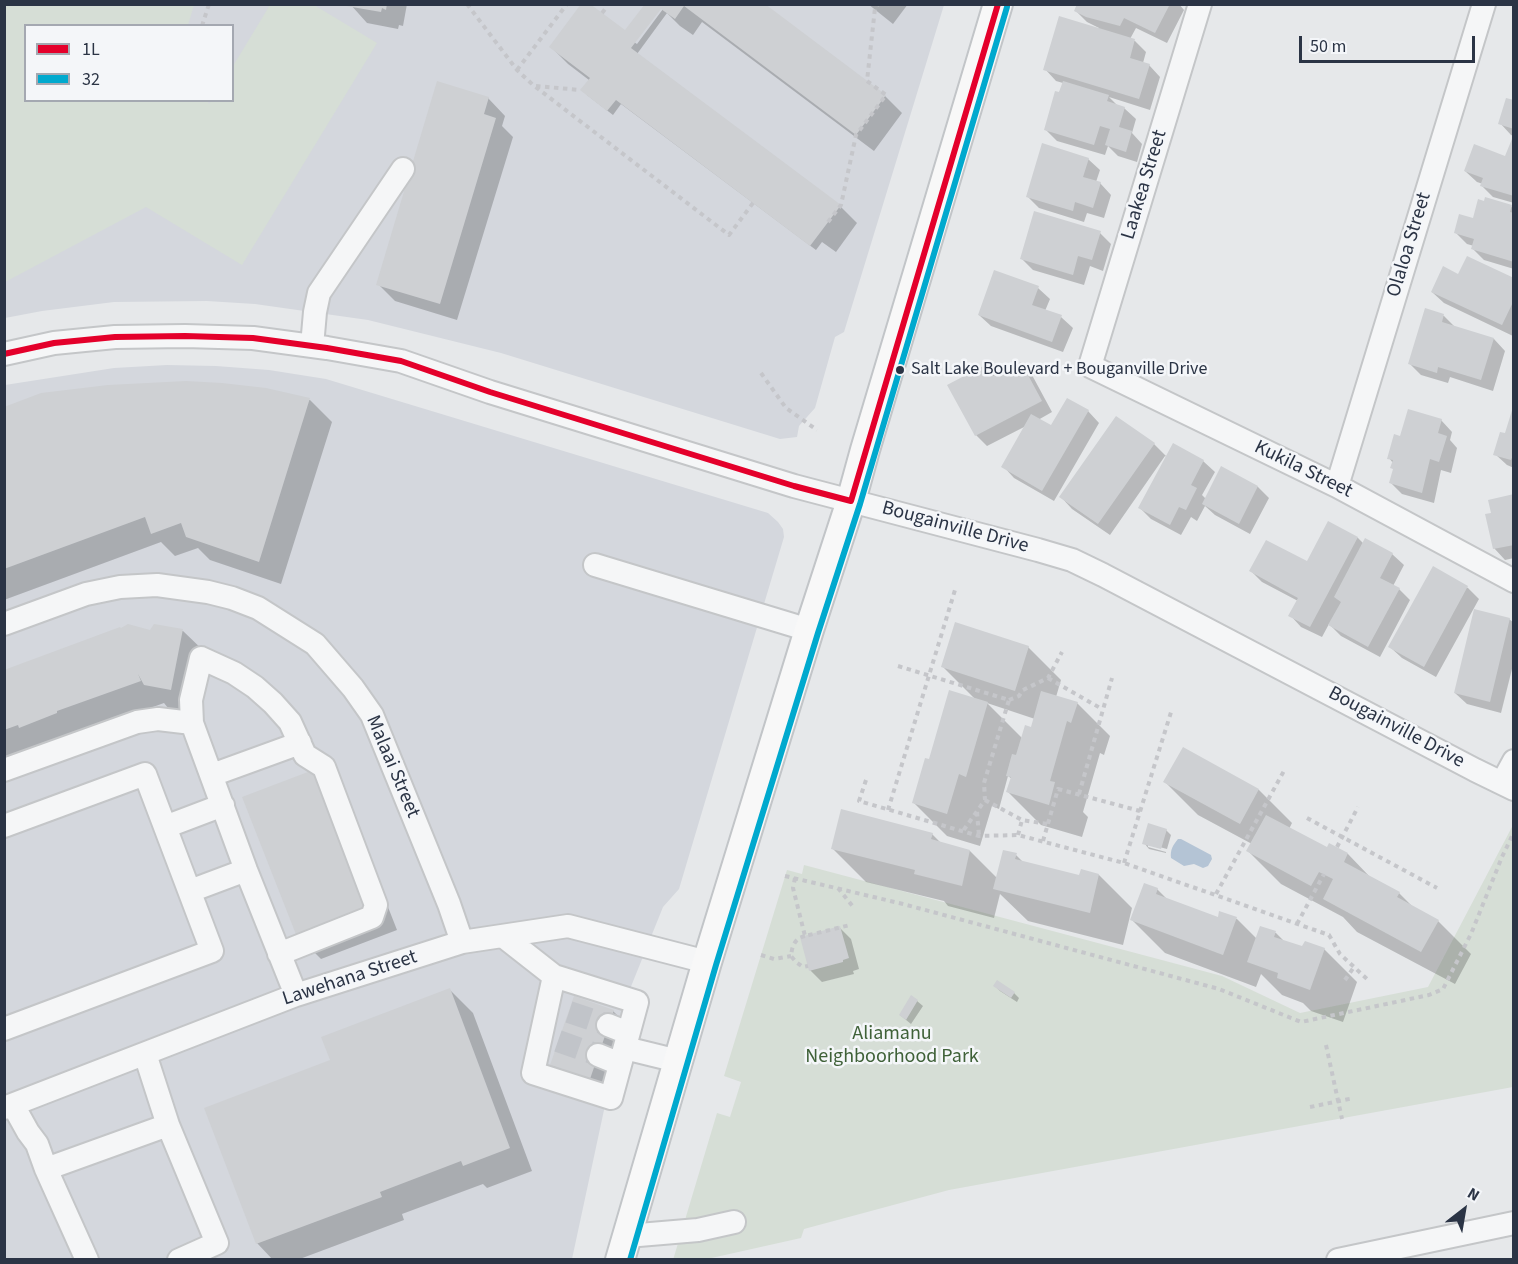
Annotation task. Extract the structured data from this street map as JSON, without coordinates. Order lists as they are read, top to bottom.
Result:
{
  "streets": {
    "street": [
      "Laakea Street",
      "Olaloa Street",
      "Kukila Street",
      "Bougainville Drive",
      "Malaai Street",
      "Lawehana Street"
    ]
  },
  "crossings": [
    ["Laakea Street", "Kukila Street"],
    ["Olaloa Street", "Kukila Street"],
    ["Malaai Street", "Lawehana Street"]
  ],
  "parks": ["Aliamanu Neighboorhood Park"],
  "places": ["Salt Lake Boulevard + Bouganville Drive"],
  "lines": ["transit line 1L", "transit line 32"],
  "legend": ["1L", "32"],
  "scale_bar": "50 m",
  "north": "top right"
}
